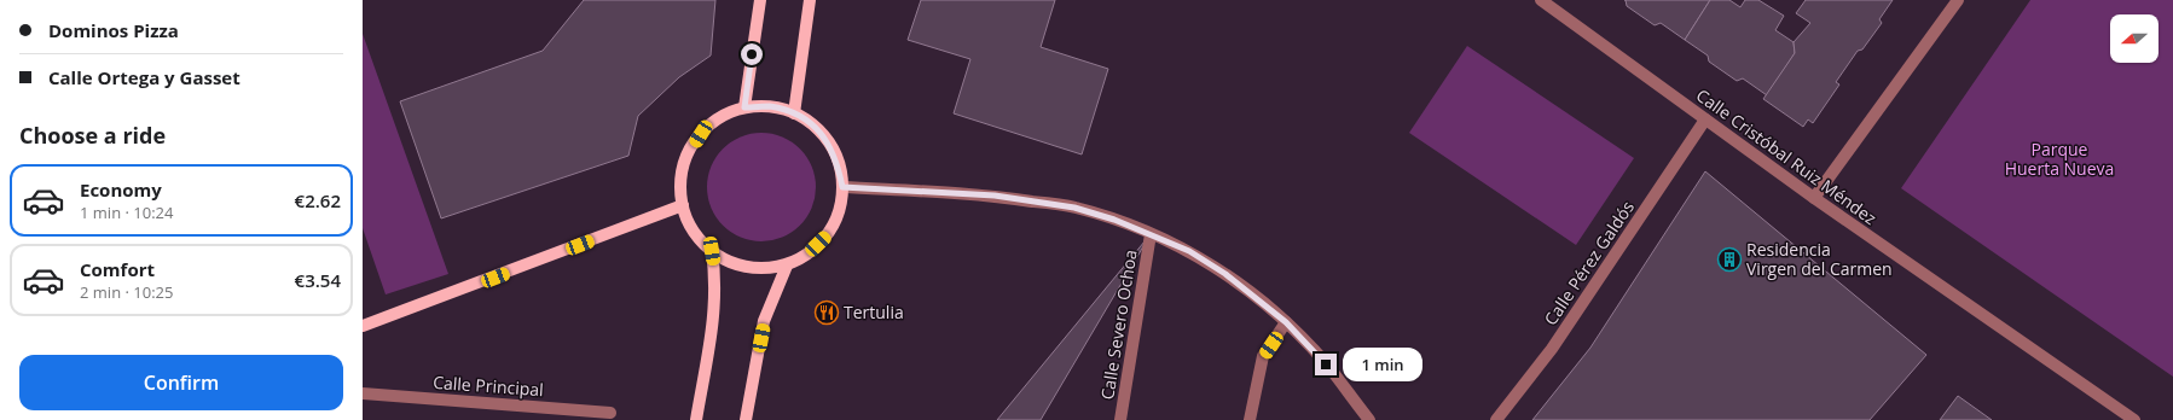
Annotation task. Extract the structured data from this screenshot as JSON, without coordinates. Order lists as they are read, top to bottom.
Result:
{
  "streets": {
    "street": [
      "Calle Cristóbal Ruiz Méndez",
      "Calle Pérez Galdós",
      "Calle Severo Ochoa",
      "Calle Principal"
    ]
  },
  "crossings": [
    ["Calle Cristóbal Ruiz Méndez", "Calle Pérez Galdós"]
  ],
  "parks": ["Parque Huerta Nueva"],
  "places": {
    "building": ["Residencia Virgen del Carmen"],
    "restaurant": ["Tertulia"]
  },
  "north": "left",
  "page": {
    "banner": ["Dominos Pizza", "Calle Ortega y Gasset"],
    "heading": "Choose a ride",
    "list": [
      {
        "name": "Economy",
        "note": "1 min · 10:24",
        "value": "€2.62"
      },
      {
        "name": "Comfort",
        "note": "2 min · 10:25",
        "value": "€3.54"
      }
    ],
    "buttons": "Confirm",
    "bubble": "1 min"
  }
}
